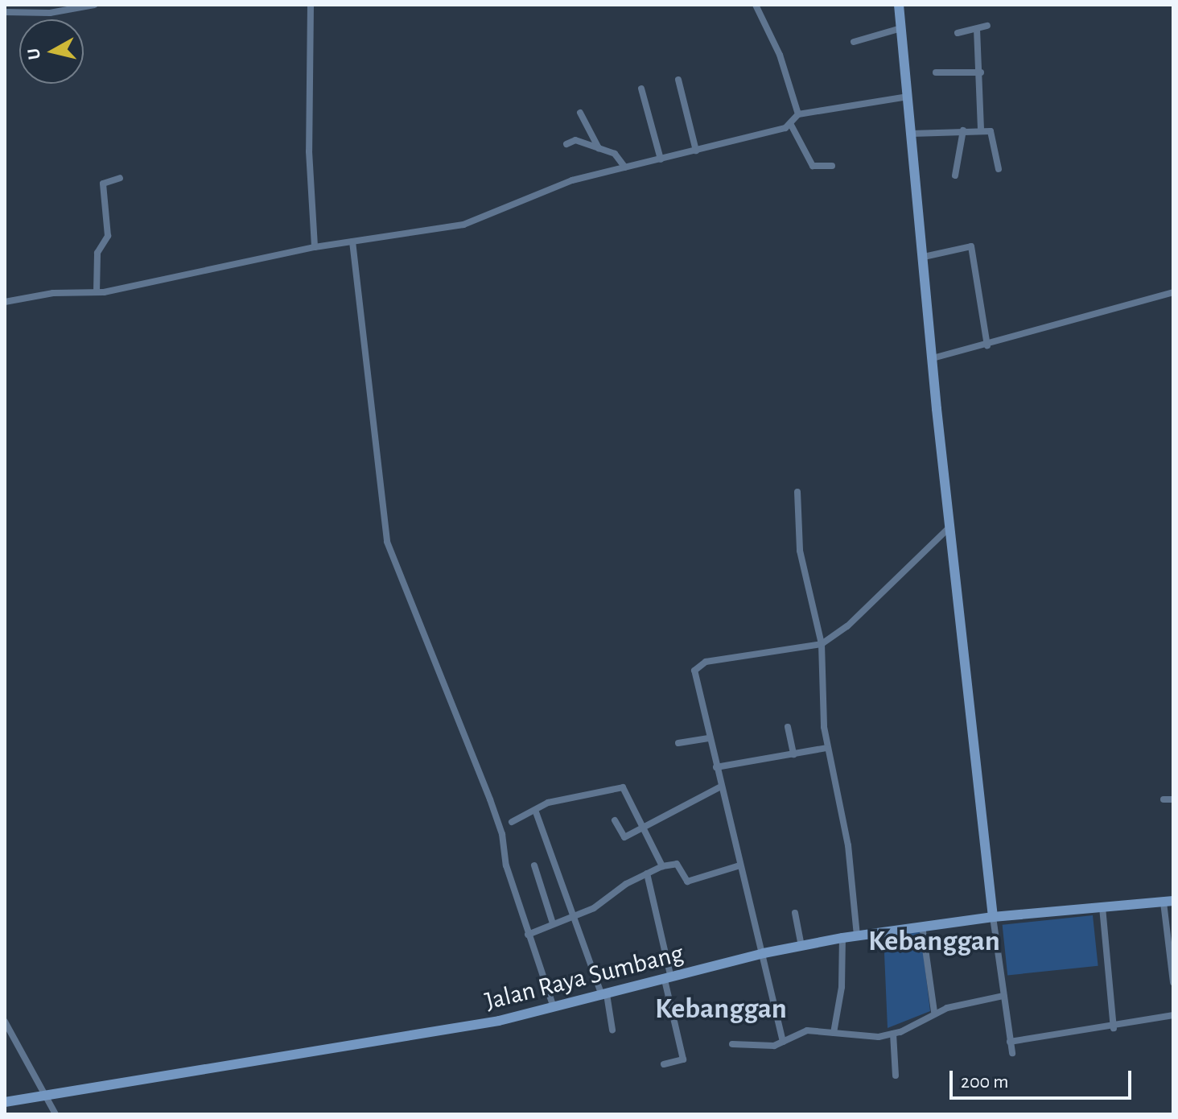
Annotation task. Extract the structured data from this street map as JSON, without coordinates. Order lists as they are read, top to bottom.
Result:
{
  "streets": {
    "street": ["Jalan Raya Sumbang"]
  },
  "districts": ["Kebanggan", "Kebanggan"],
  "scale_bar": "200 m",
  "north": "left"
}
